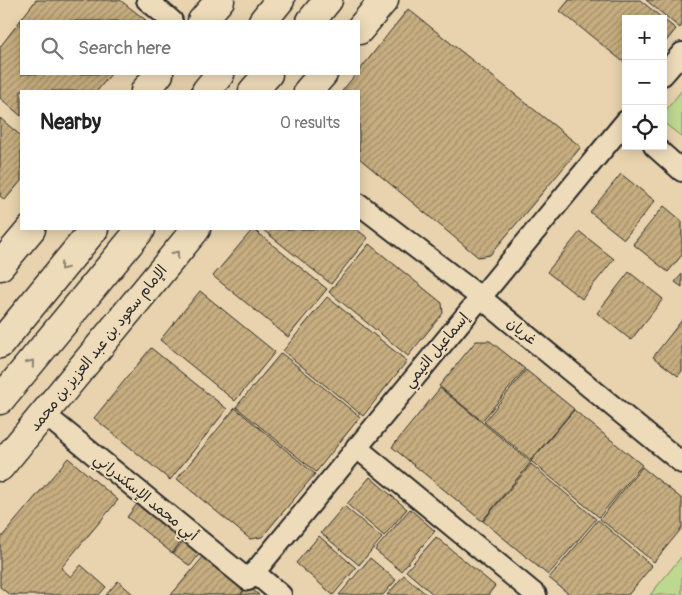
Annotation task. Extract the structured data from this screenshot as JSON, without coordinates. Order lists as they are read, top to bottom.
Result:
{
  "streets": {
    "street": [
      "غريان",
      "الإمام سعود بن عبد العزيز بن محمد",
      "إسماعيل التيمي",
      "أبي محمد الإسكندراني"
    ]
  },
  "crossings": [
    ["غريان", "إسماعيل التيمي"],
    ["الإمام سعود بن عبد العزيز بن محمد", "أبي محمد الإسكندراني"],
    ["إسماعيل التيمي", "أبي محمد الإسكندراني"]
  ],
  "page": {
    "map_buttons": ["+", "−"],
    "search": "Search here",
    "heading": ["Nearby", "0 results"]
  }
}
